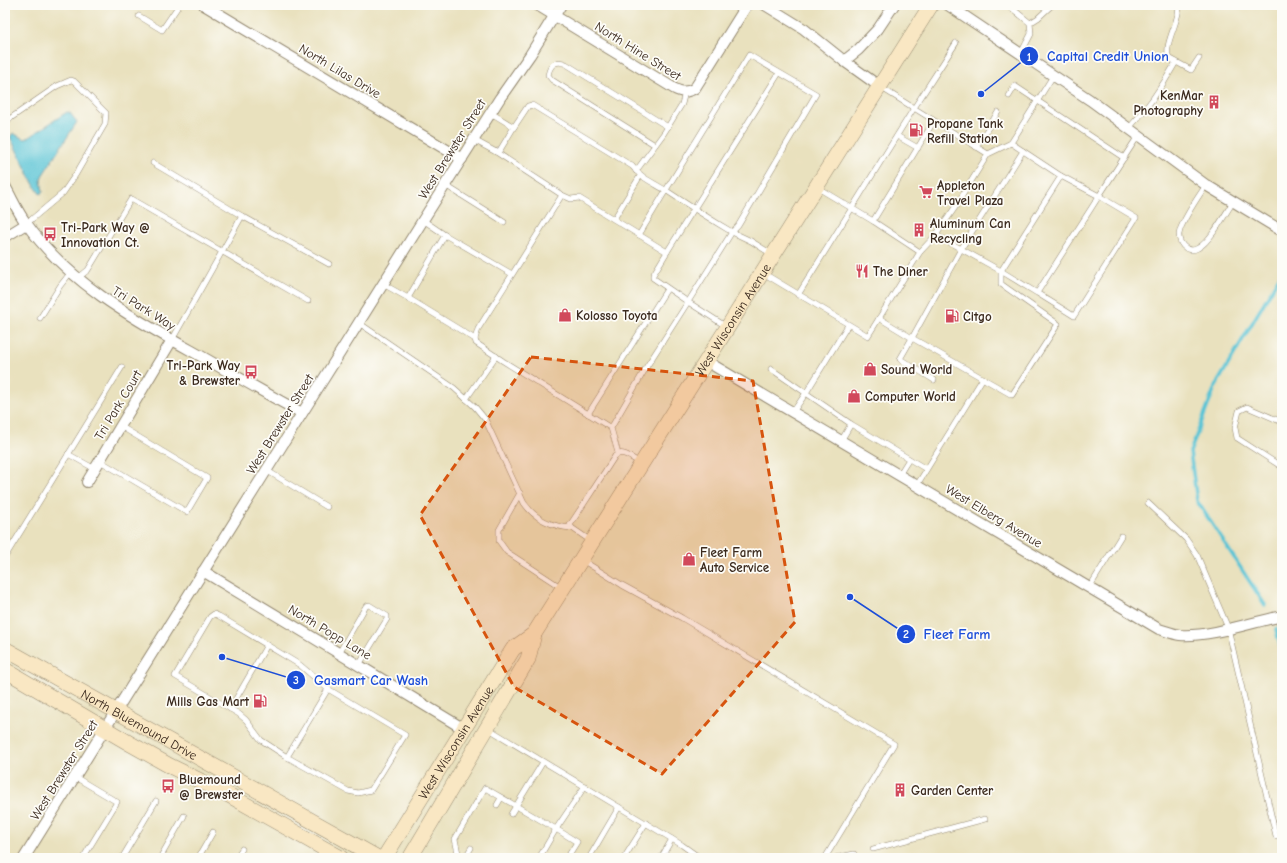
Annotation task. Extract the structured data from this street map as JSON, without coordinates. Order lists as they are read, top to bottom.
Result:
{
  "streets": {
    "main road": ["West Wisconsin Avenue", "North Bluemound Drive"],
    "street": [
      "North Hine Street",
      "North Lilas Drive",
      "West Brewster Street",
      "Tri Park Way",
      "Tri Park Court",
      "West Elberg Avenue",
      "North Popp Lane"
    ]
  },
  "crossings": [
    ["North Hine Street", "West Brewster Street"],
    ["North Lilas Drive", "West Brewster Street"],
    ["West Brewster Street", "Tri Park Way"],
    ["West Brewster Street", "North Popp Lane"],
    ["West Brewster Street", "North Bluemound Drive"],
    ["Tri Park Way", "Tri Park Court"],
    ["West Wisconsin Avenue", "West Elberg Avenue"],
    ["West Wisconsin Avenue", "North Popp Lane"]
  ],
  "places": {
    "other": ["Capital Credit Union", "Fleet Farm", "Gasmart Car Wash"],
    "building": ["KenMar Photography", "Aluminum Can Recycling", "Garden Center"],
    "fuel station": ["Propane Tank Refill Station", "Citgo", "Mills Gas Mart"],
    "supermarket": ["Appleton Travel Plaza"],
    "bus stop": ["Tri-Park Way @ Innovation Ct.", "Tri-Park Way & Brewster", "Bluemound @ Brewster"],
    "restaurant": ["The Diner"],
    "shop": [
      "Kolosso Toyota",
      "Sound World",
      "Computer World",
      "Fleet Farm Auto Service"
    ]
  }
}
